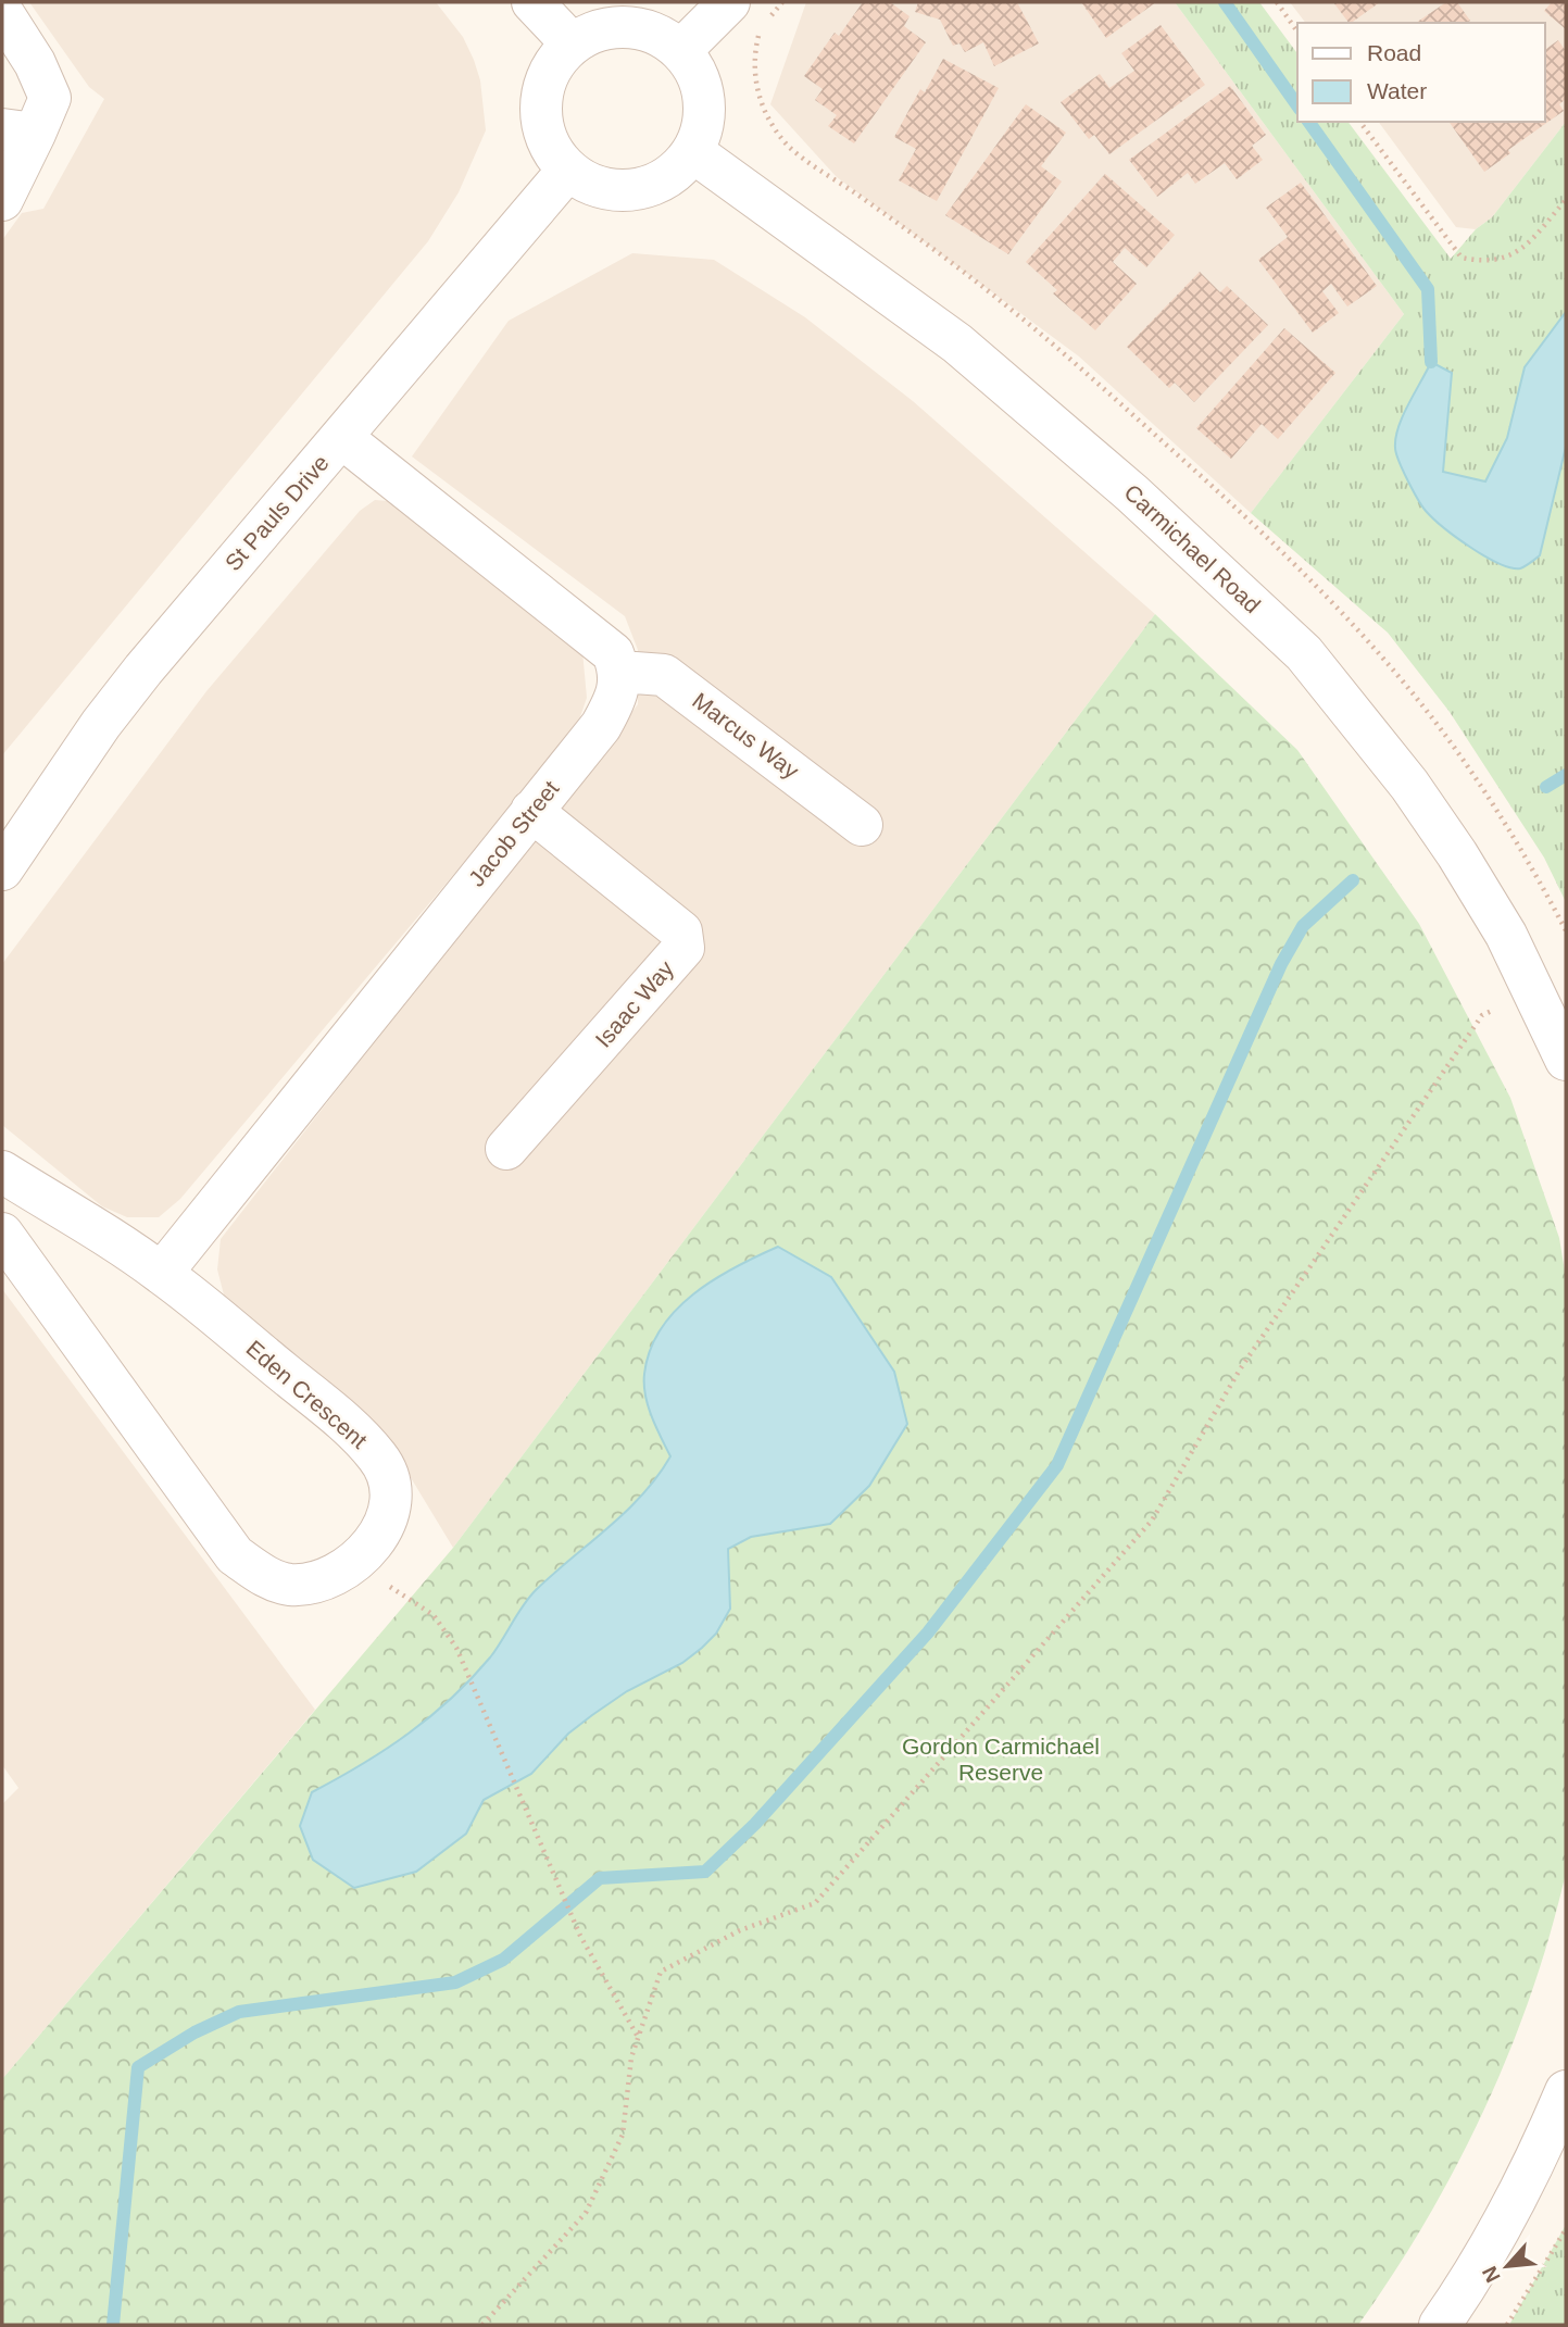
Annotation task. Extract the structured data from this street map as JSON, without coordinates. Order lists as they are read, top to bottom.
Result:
{
  "streets": {
    "street": [
      "St Pauls Drive",
      "Carmichael Road",
      "Marcus Way",
      "Jacob Street",
      "Isaac Way",
      "Eden Crescent"
    ]
  },
  "crossings": [
    ["St Pauls Drive", "Carmichael Road"],
    ["Marcus Way", "Jacob Street"],
    ["Jacob Street", "Isaac Way"],
    ["Jacob Street", "Eden Crescent"]
  ],
  "parks": ["Gordon Carmichael Reserve"],
  "legend": ["Road", "Water"],
  "north": "bottom left"
}
